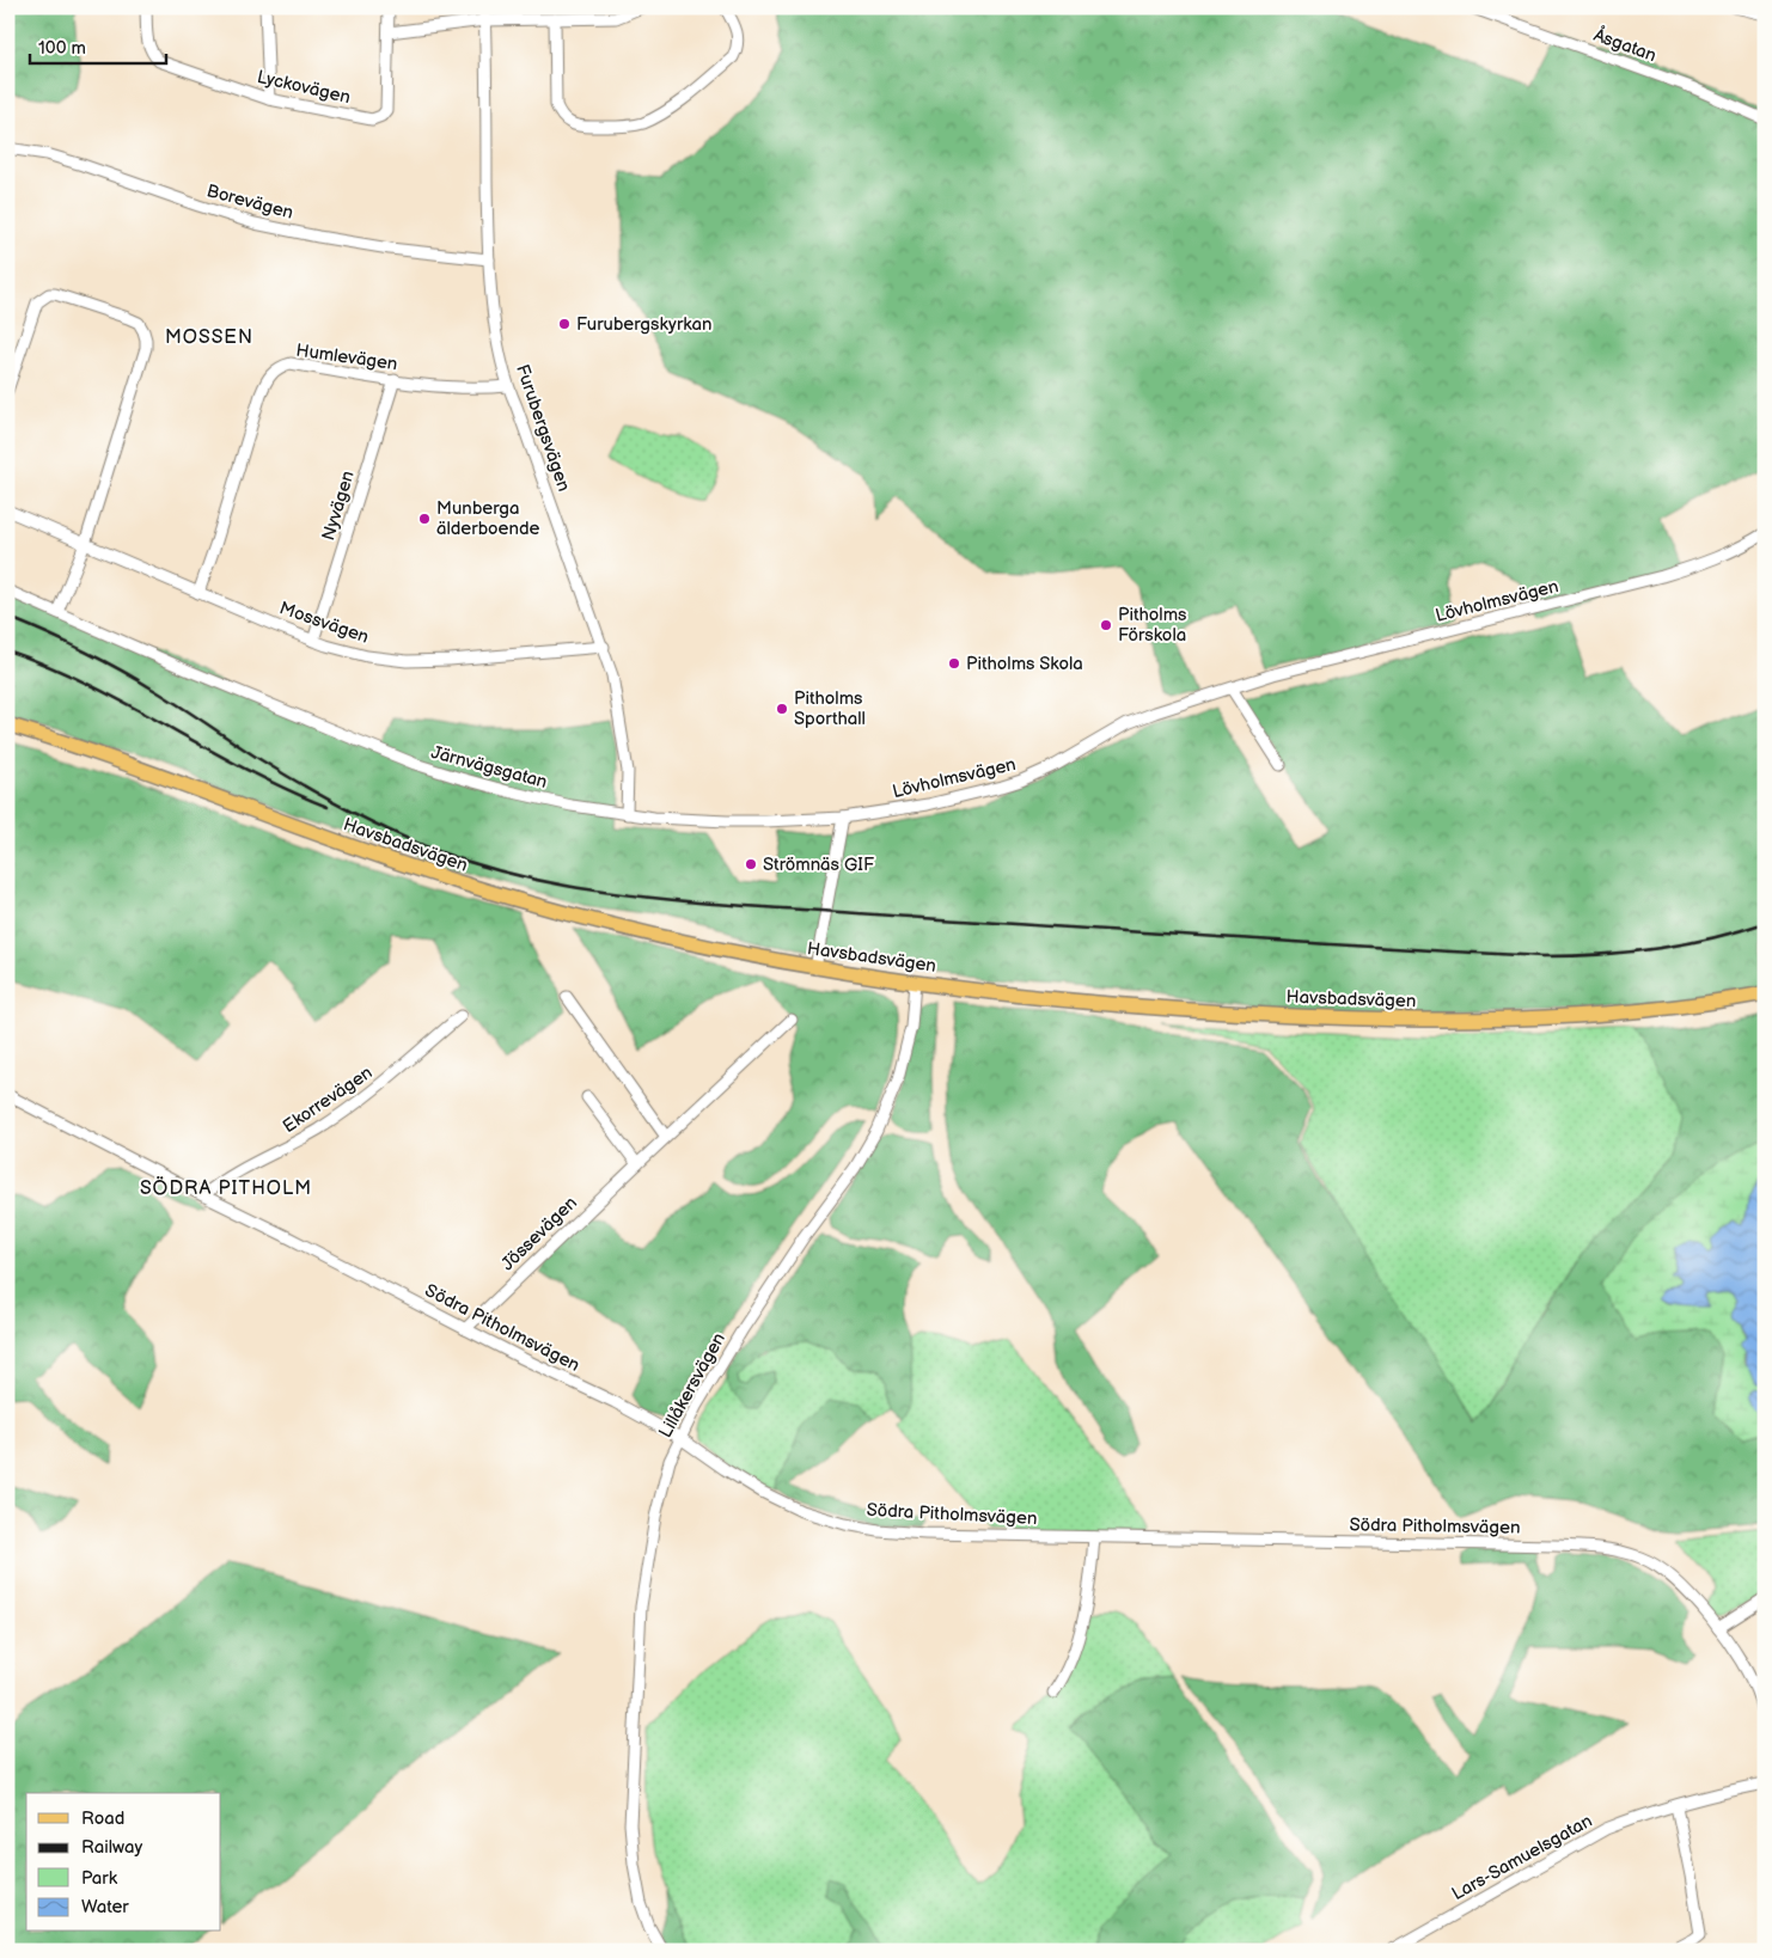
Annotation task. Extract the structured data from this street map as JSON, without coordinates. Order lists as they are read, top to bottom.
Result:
{
  "streets": {
    "main road": ["Havsbadsvägen"],
    "street": [
      "Åsgatan",
      "Lyckovägen",
      "Borevägen",
      "Humlevägen",
      "Furubergsvägen",
      "Nyvägen",
      "Lövholmsvägen",
      "Mossvägen",
      "Järnvägsgatan",
      "Ekorrevägen",
      "Jössevägen",
      "Södra Pitholmsvägen",
      "Lillåkersvägen",
      "Lars-Samuelsgatan"
    ]
  },
  "crossings": [
    ["Borevägen", "Furubergsvägen"],
    ["Humlevägen", "Furubergsvägen"],
    ["Humlevägen", "Nyvägen"],
    ["Humlevägen", "Mossvägen"],
    ["Furubergsvägen", "Mossvägen"],
    ["Furubergsvägen", "Järnvägsgatan"],
    ["Nyvägen", "Mossvägen"],
    ["Lövholmsvägen", "Järnvägsgatan"],
    ["Havsbadsvägen", "Lillåkersvägen"],
    ["Ekorrevägen", "Södra Pitholmsvägen"],
    ["Jössevägen", "Södra Pitholmsvägen"],
    ["Södra Pitholmsvägen", "Lillåkersvägen"]
  ],
  "districts": ["MOSSEN", "SÖDRA PITHOLM"],
  "places": [
    "Furubergskyrkan",
    "Munberga älderboende",
    "Pitholms Förskola",
    "Pitholms Skola",
    "Pitholms Sporthall",
    "Strömnäs GIF"
  ],
  "legend": [
    "Road",
    "Railway",
    "Park",
    "Water"
  ],
  "scale_bar": "100 m"
}
